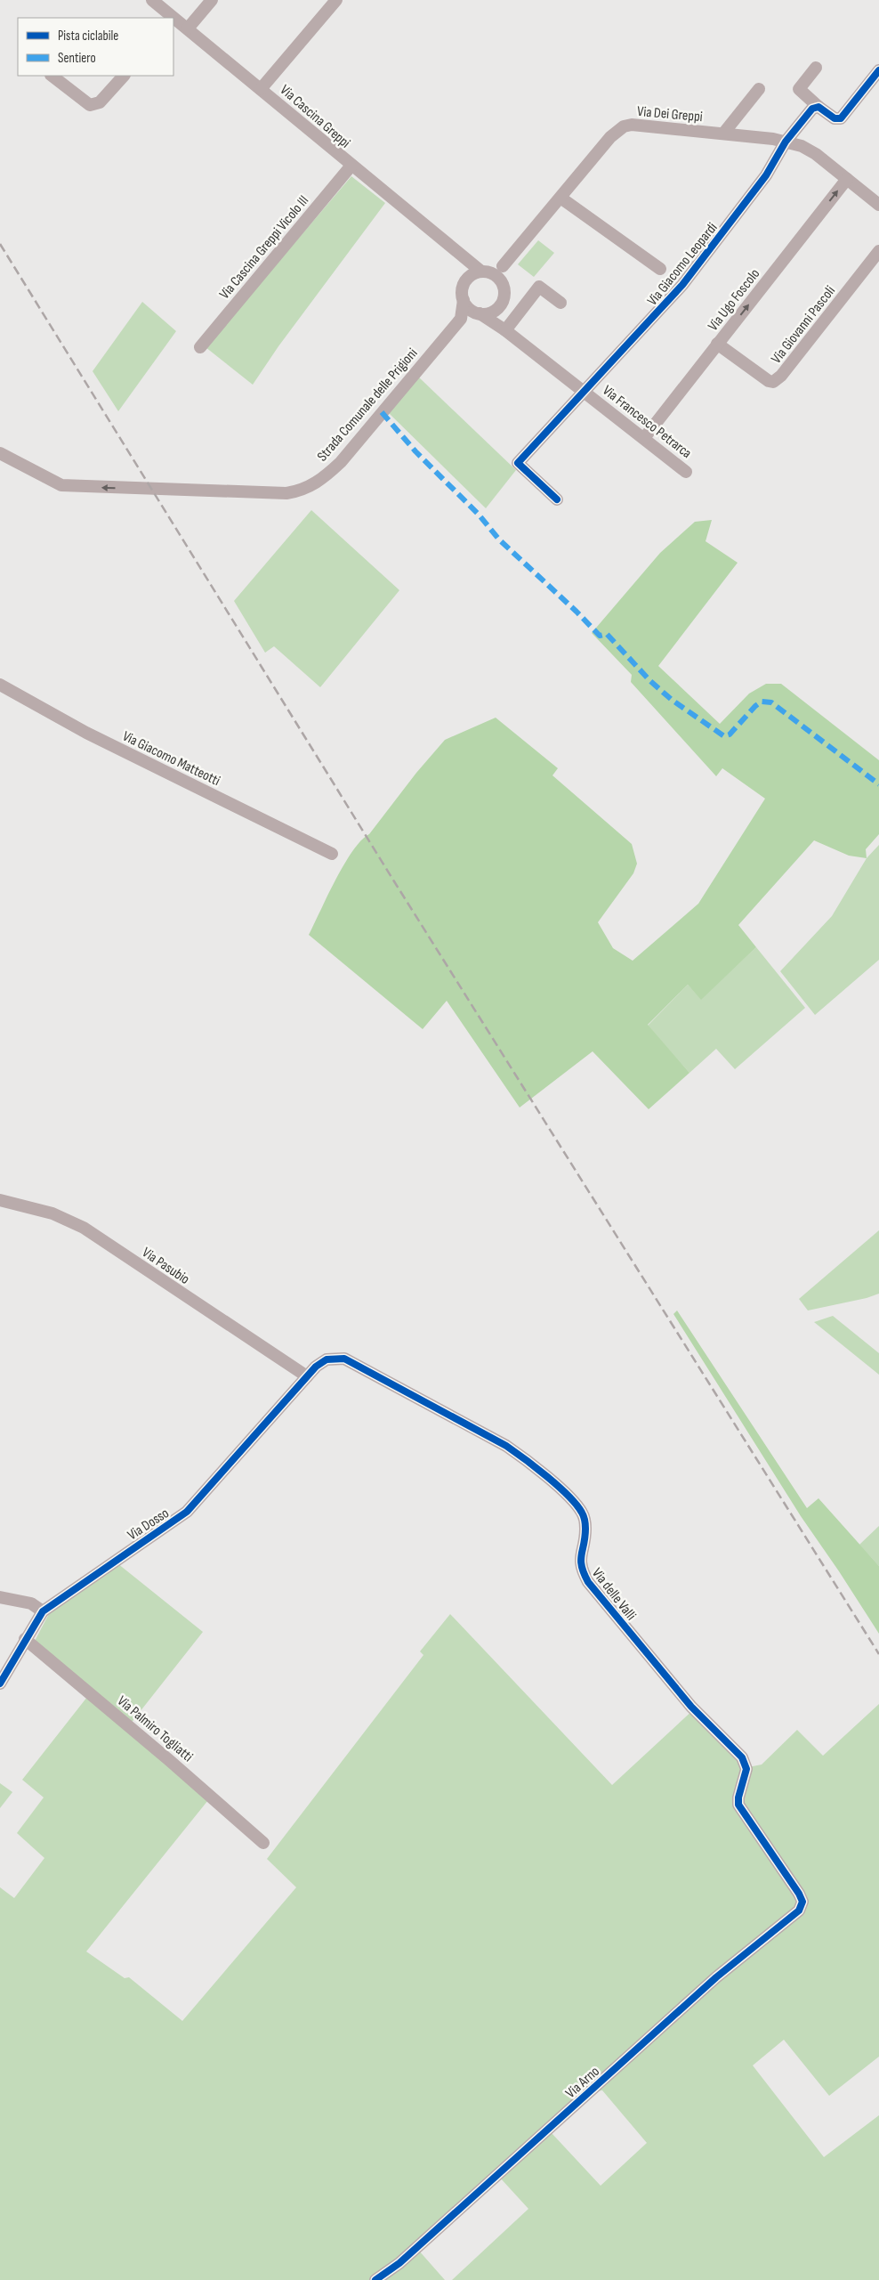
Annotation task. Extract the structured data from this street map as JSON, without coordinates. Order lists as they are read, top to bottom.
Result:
{
  "streets": {
    "street": [
      "Via Dei Greppi",
      "Via Cascina Greppi",
      "Via Cascina Greppi Vicolo III",
      "Via Giacomo Leopardi",
      "Via Ugo Foscolo",
      "Via Giovanni Pascoli",
      "Strada Comunale delle Prigioni",
      "Via Francesco Petrarca",
      "Via Giacomo Matteotti",
      "Via Pasubio",
      "Via Dosso",
      "Via delle Valli",
      "Via Palmiro Togliatti",
      "Via Arno"
    ]
  },
  "crossings": [
    ["Via Dei Greppi", "Via Giacomo Leopardi"],
    ["Via Dei Greppi", "Via Ugo Foscolo"],
    ["Via Cascina Greppi", "Via Cascina Greppi Vicolo III"],
    ["Via Cascina Greppi", "Via Francesco Petrarca"],
    ["Via Giacomo Leopardi", "Via Francesco Petrarca"],
    ["Via Ugo Foscolo", "Via Giovanni Pascoli"],
    ["Via Ugo Foscolo", "Via Francesco Petrarca"],
    ["Via Pasubio", "Via Dosso"],
    ["Via Pasubio", "Via delle Valli"],
    ["Via Dosso", "Via delle Valli"],
    ["Via Dosso", "Via Palmiro Togliatti"],
    ["Via delle Valli", "Via Arno"]
  ],
  "one_way": ["Via Ugo Foscolo", "Strada Comunale delle Prigioni"],
  "legend": ["Pista ciclabile", "Sentiero"]
}
